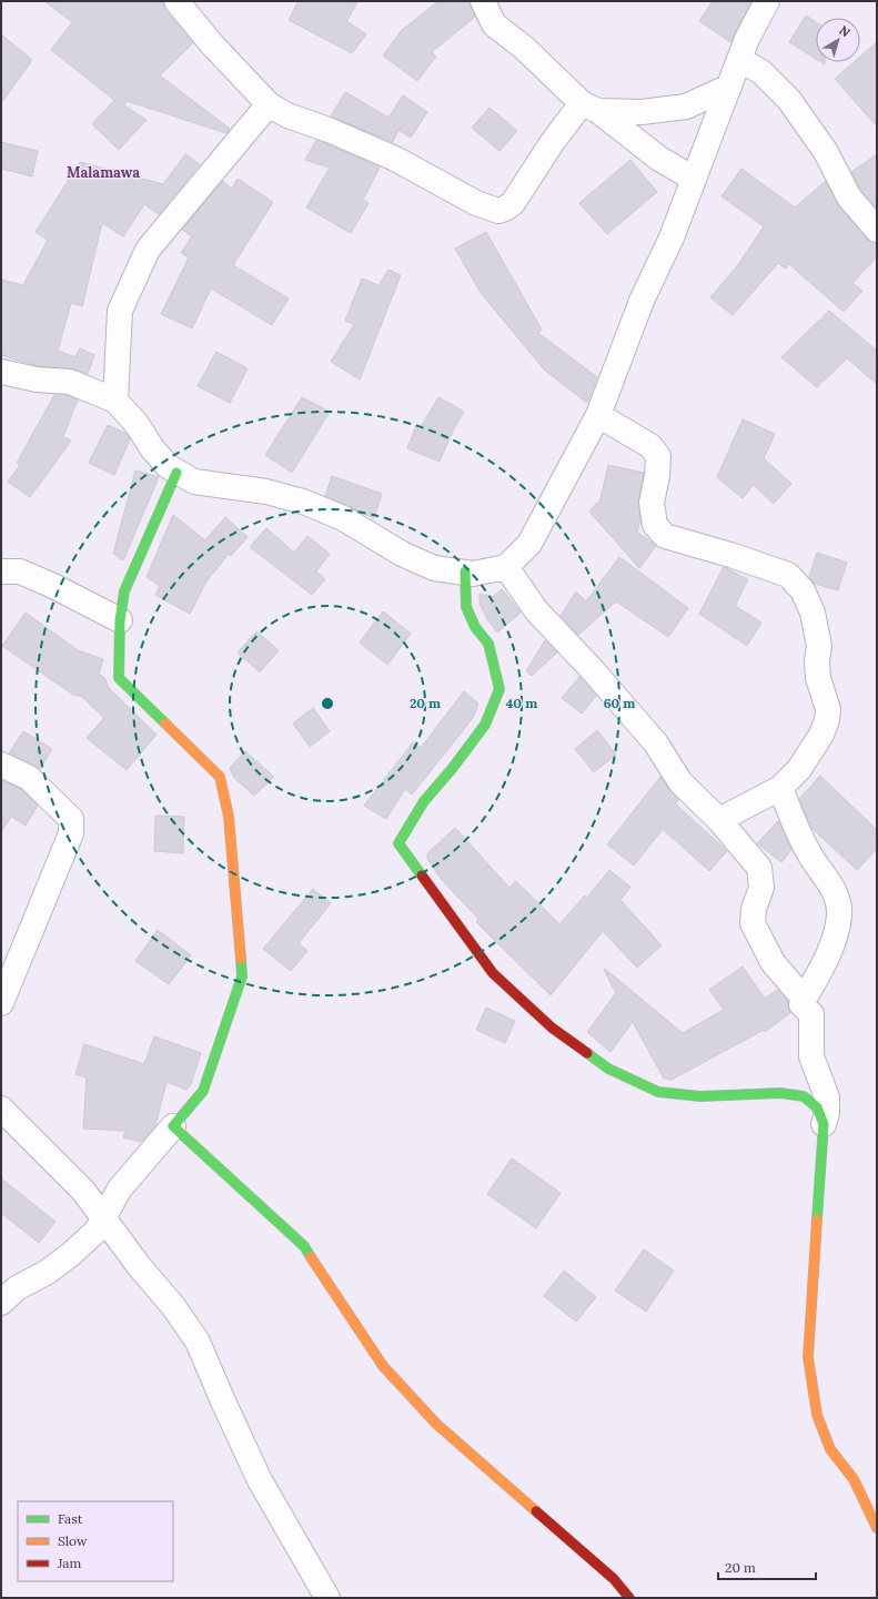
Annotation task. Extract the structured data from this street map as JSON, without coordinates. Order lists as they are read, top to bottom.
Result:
{
  "districts": ["Malamawa"],
  "legend": ["Fast", "Slow", "Jam"],
  "scale_bar": "20 m",
  "north": "top right",
  "rings": ["20 m", "40 m", "60 m"]
}
